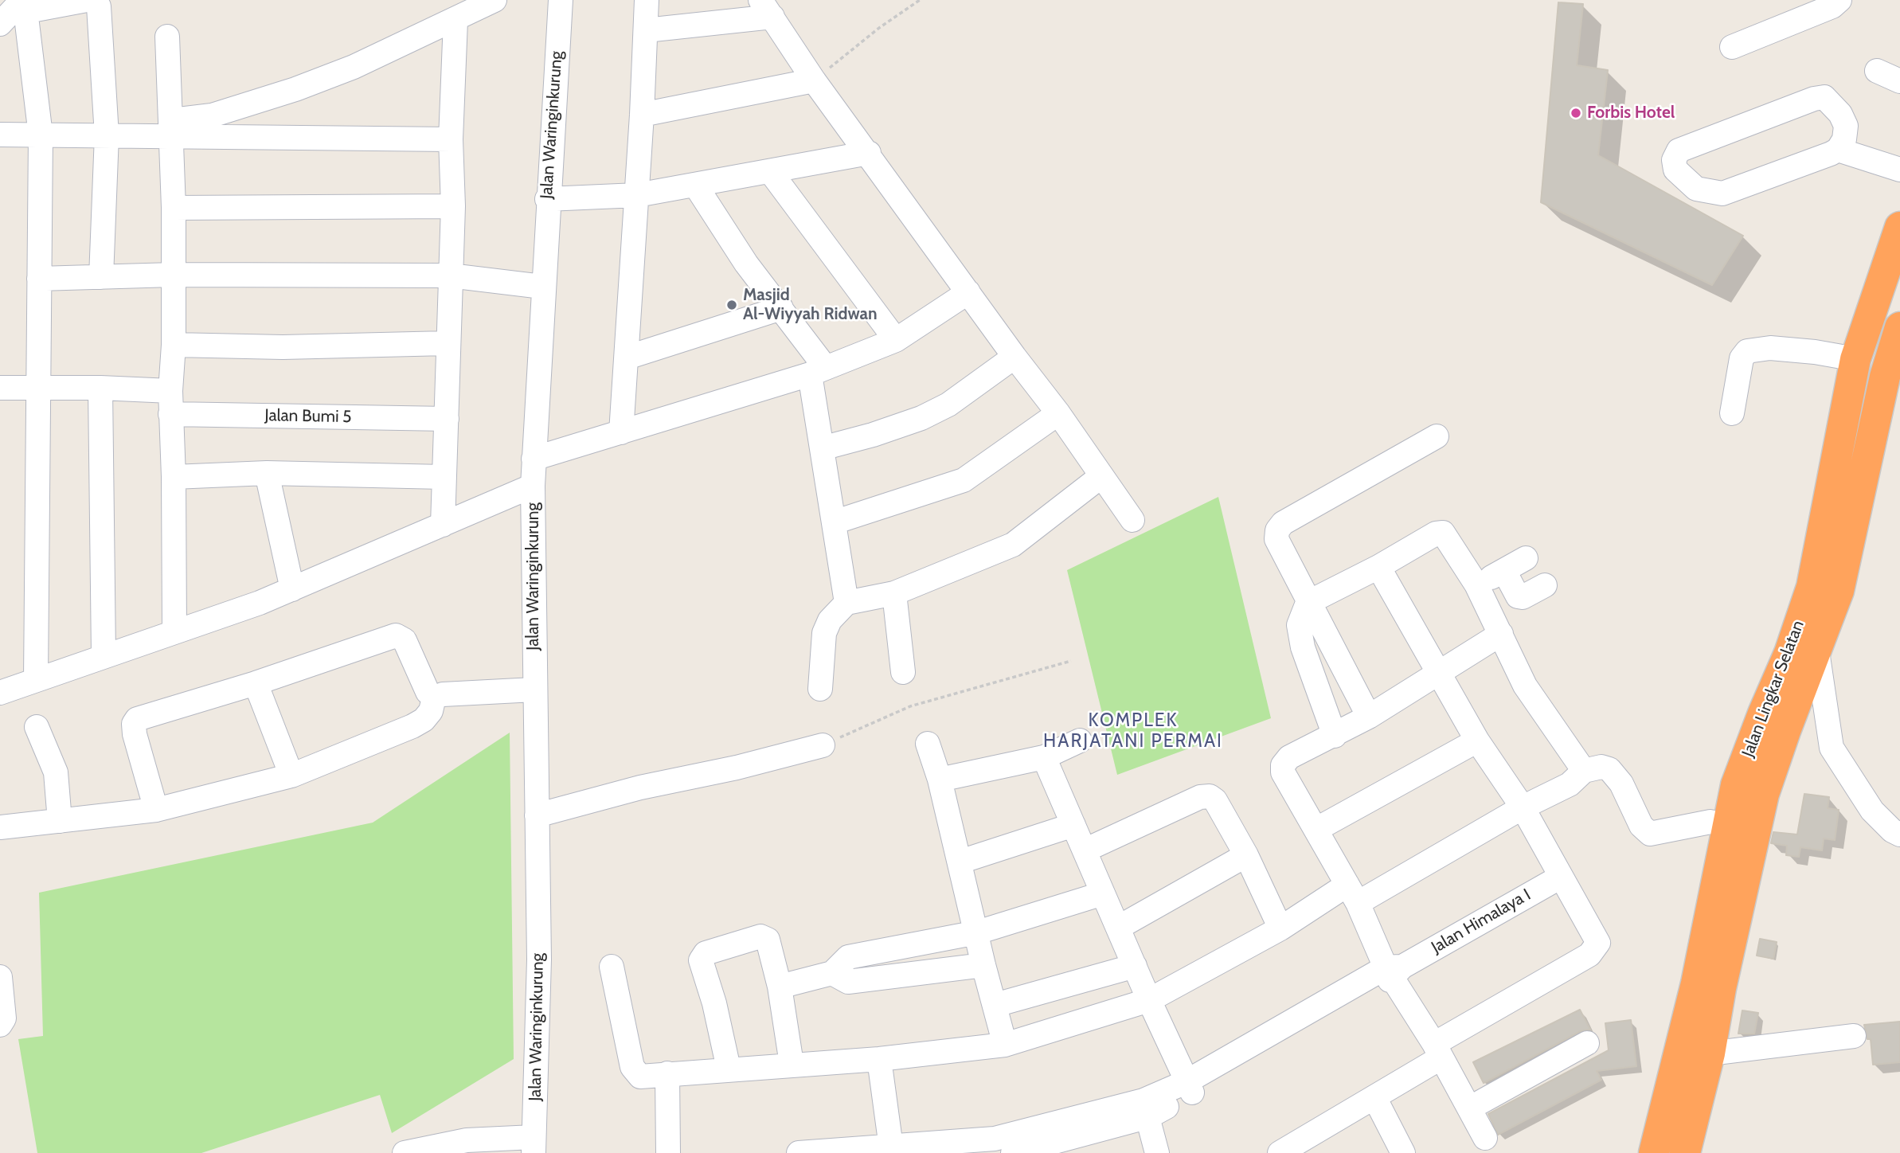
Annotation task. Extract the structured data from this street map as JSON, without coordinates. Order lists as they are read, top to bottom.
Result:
{
  "streets": {
    "highway": ["Jalan Lingkar Selatan"],
    "street": ["Jalan Waringinkurung", "Jalan Bumi 5", "Jalan Himalaya I"]
  },
  "districts": ["KOMPLEK HARJATANI PERMAI"],
  "places": ["Forbis Hotel", "Masjid Al-Wiyyah Ridwan"]
}
